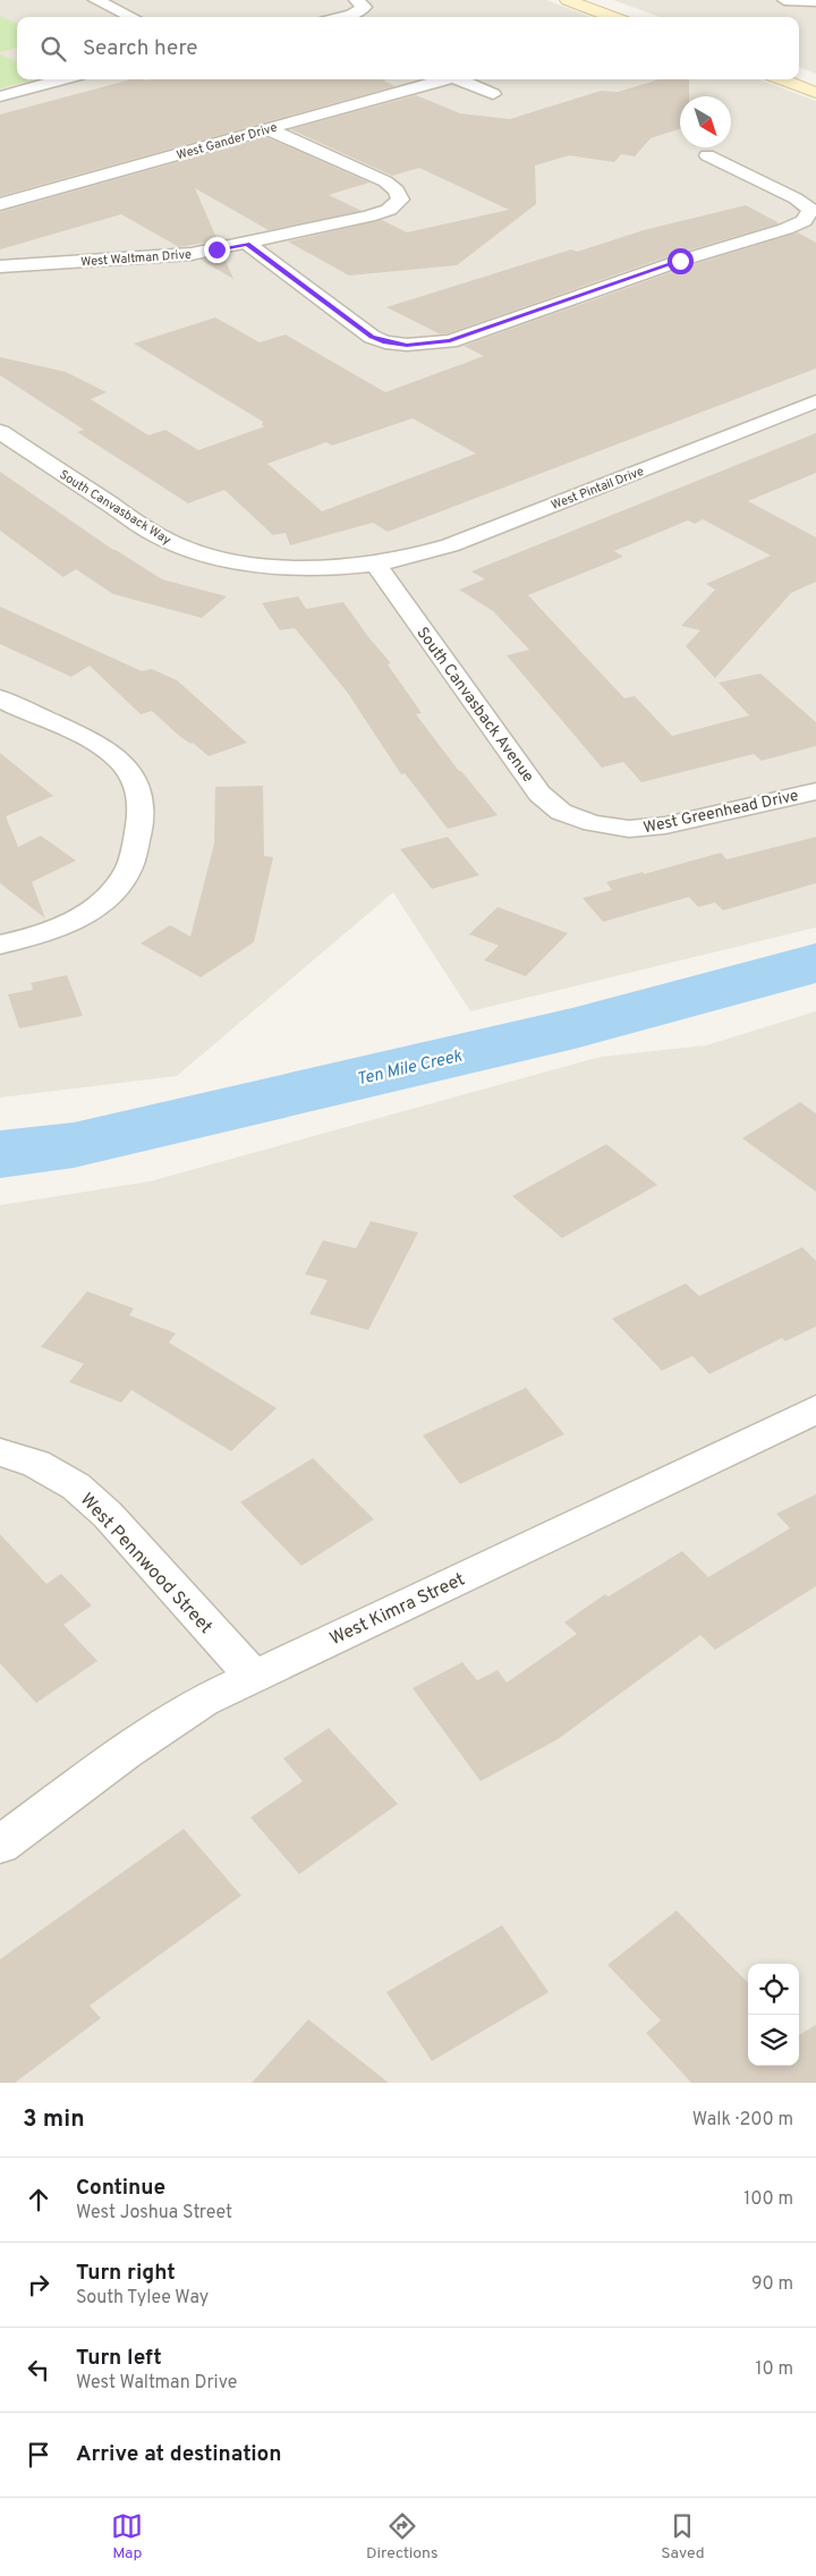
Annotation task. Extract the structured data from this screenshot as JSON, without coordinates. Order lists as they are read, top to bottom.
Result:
{
  "streets": {
    "street": [
      "West Gander Drive",
      "West Waltman Drive",
      "West Pintail Drive",
      "South Canvasback Way",
      "South Canvasback Avenue",
      "West Greenhead Drive",
      "West Pennwood Street",
      "West Kimra Street"
    ]
  },
  "crossings": [
    ["West Gander Drive", "West Waltman Drive"],
    ["West Pintail Drive", "South Canvasback Way"],
    ["West Pintail Drive", "South Canvasback Avenue"],
    ["South Canvasback Way", "South Canvasback Avenue"],
    ["South Canvasback Avenue", "West Greenhead Drive"],
    ["West Pennwood Street", "West Kimra Street"]
  ],
  "water": ["Ten Mile Creek"],
  "north": "bottom right",
  "page": {
    "search": "Search here",
    "heading": ["3 min", "Walk · 200 m"],
    "list": [
      ["Continue", "West Joshua Street", "100 m"],
      ["Turn right", "South Tylee Way", "90 m"],
      ["Turn left", "West Waltman Drive", "10 m"],
      "Arrive at destination"
    ],
    "nav": ["Map", "Directions", "Saved"]
  }
}
